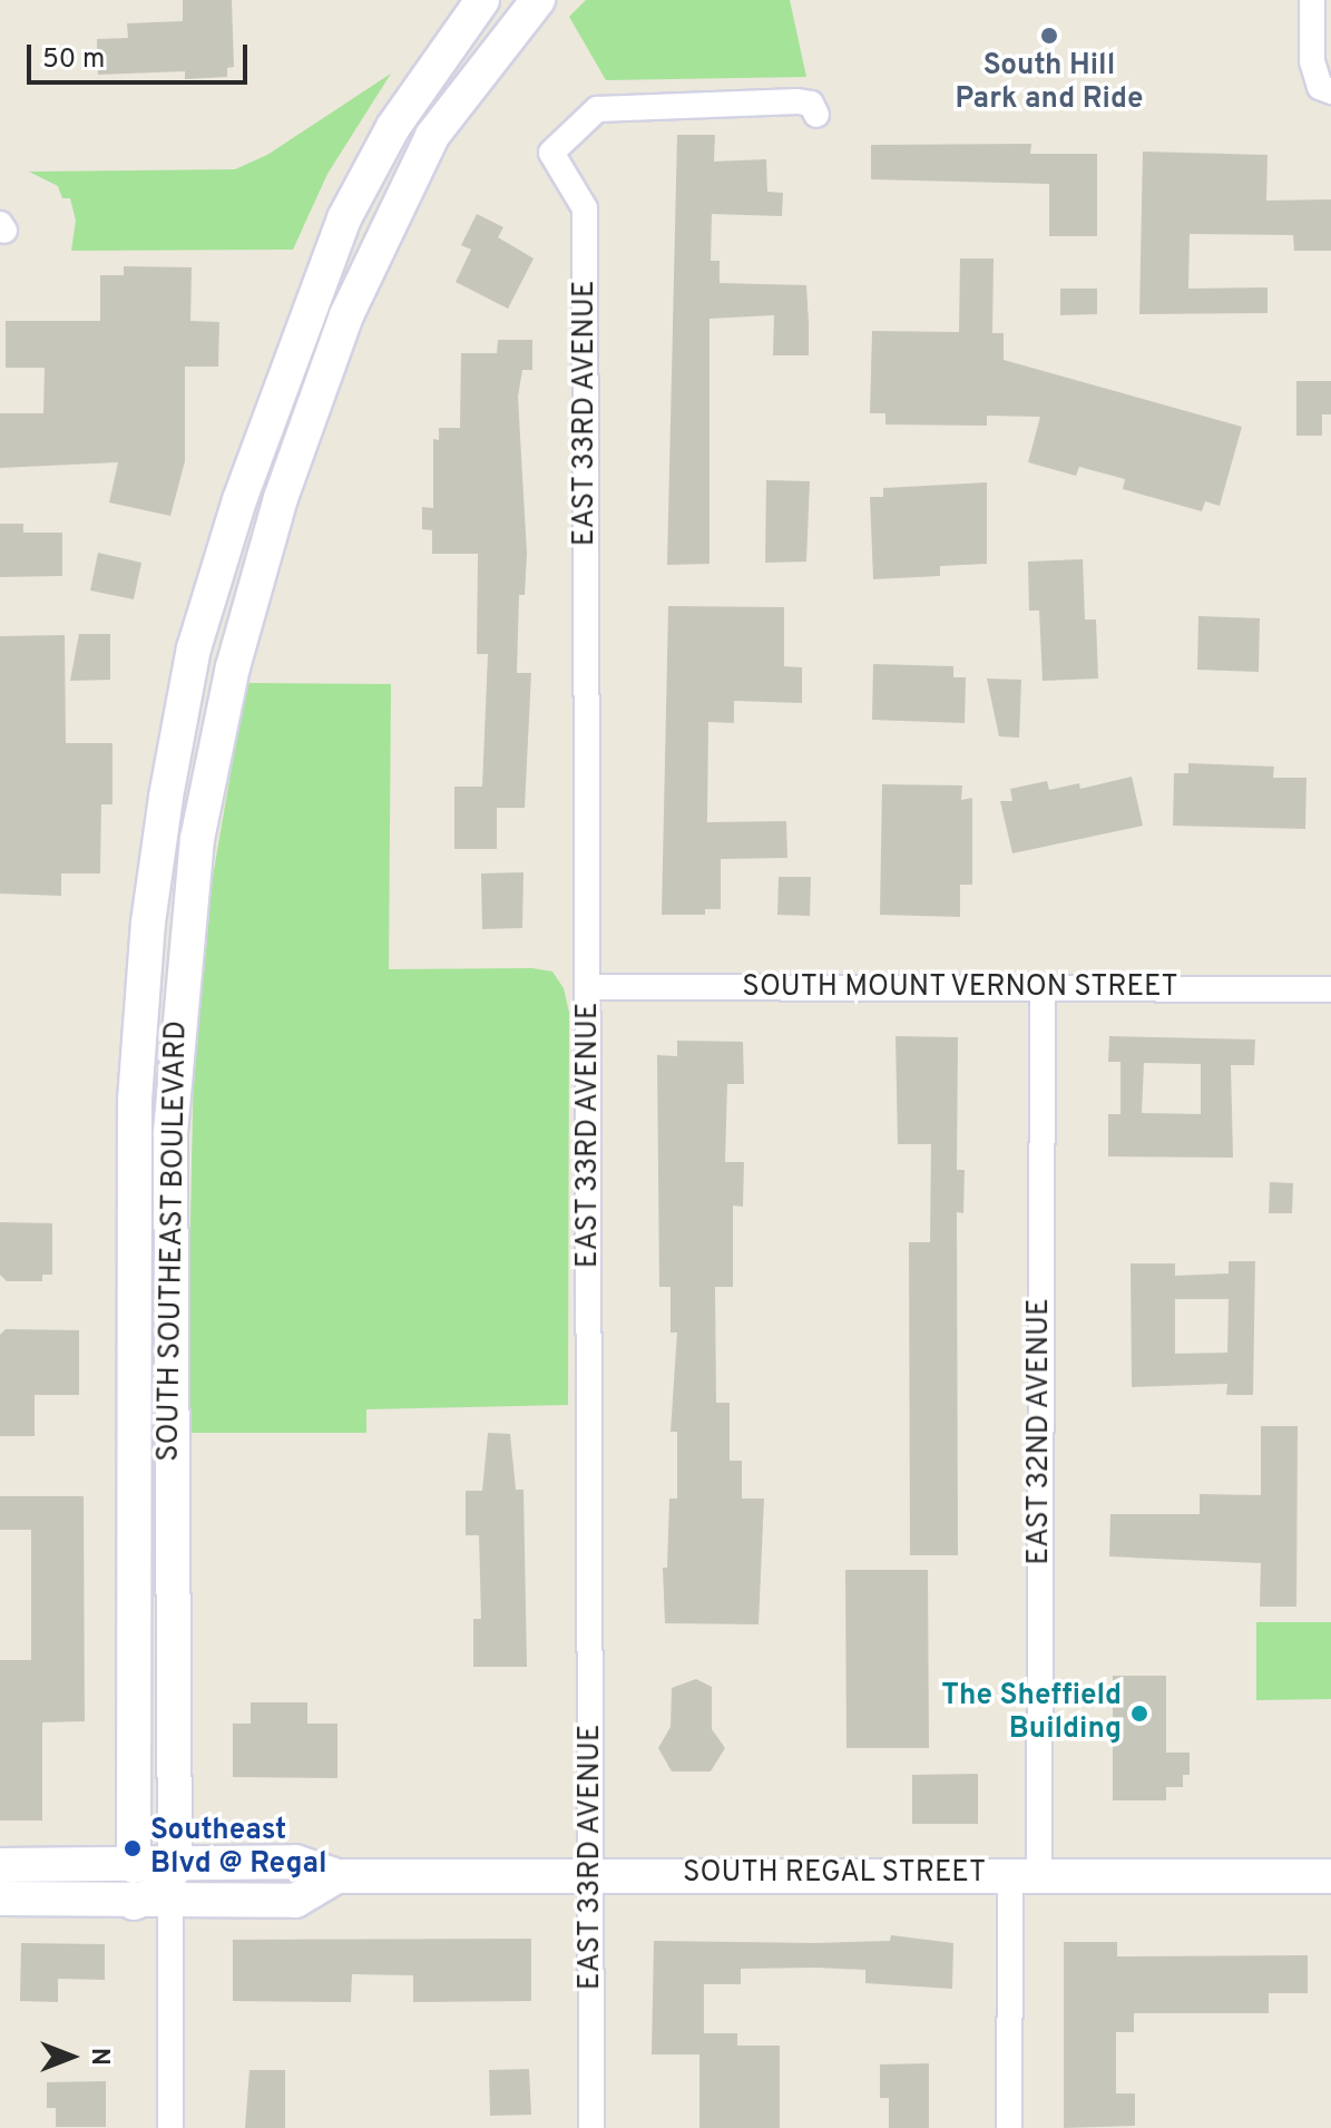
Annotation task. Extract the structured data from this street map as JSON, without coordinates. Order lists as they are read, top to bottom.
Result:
{
  "streets": {
    "main road": ["SOUTH SOUTHEAST BOULEVARD", "SOUTH REGAL STREET"],
    "street": ["EAST 33RD AVENUE", "SOUTH MOUNT VERNON STREET", "EAST 32ND AVENUE"]
  },
  "crossings": [
    ["EAST 33RD AVENUE", "SOUTH MOUNT VERNON STREET"],
    ["EAST 33RD AVENUE", "SOUTH REGAL STREET"],
    ["SOUTH MOUNT VERNON STREET", "EAST 32ND AVENUE"],
    ["SOUTH SOUTHEAST BOULEVARD", "SOUTH REGAL STREET"],
    ["EAST 32ND AVENUE", "SOUTH REGAL STREET"]
  ],
  "places": ["South Hill Park and Ride", "The Sheffield Building", "Southeast Blvd @ Regal"],
  "scale_bar": "50 m",
  "north": "right"
}
